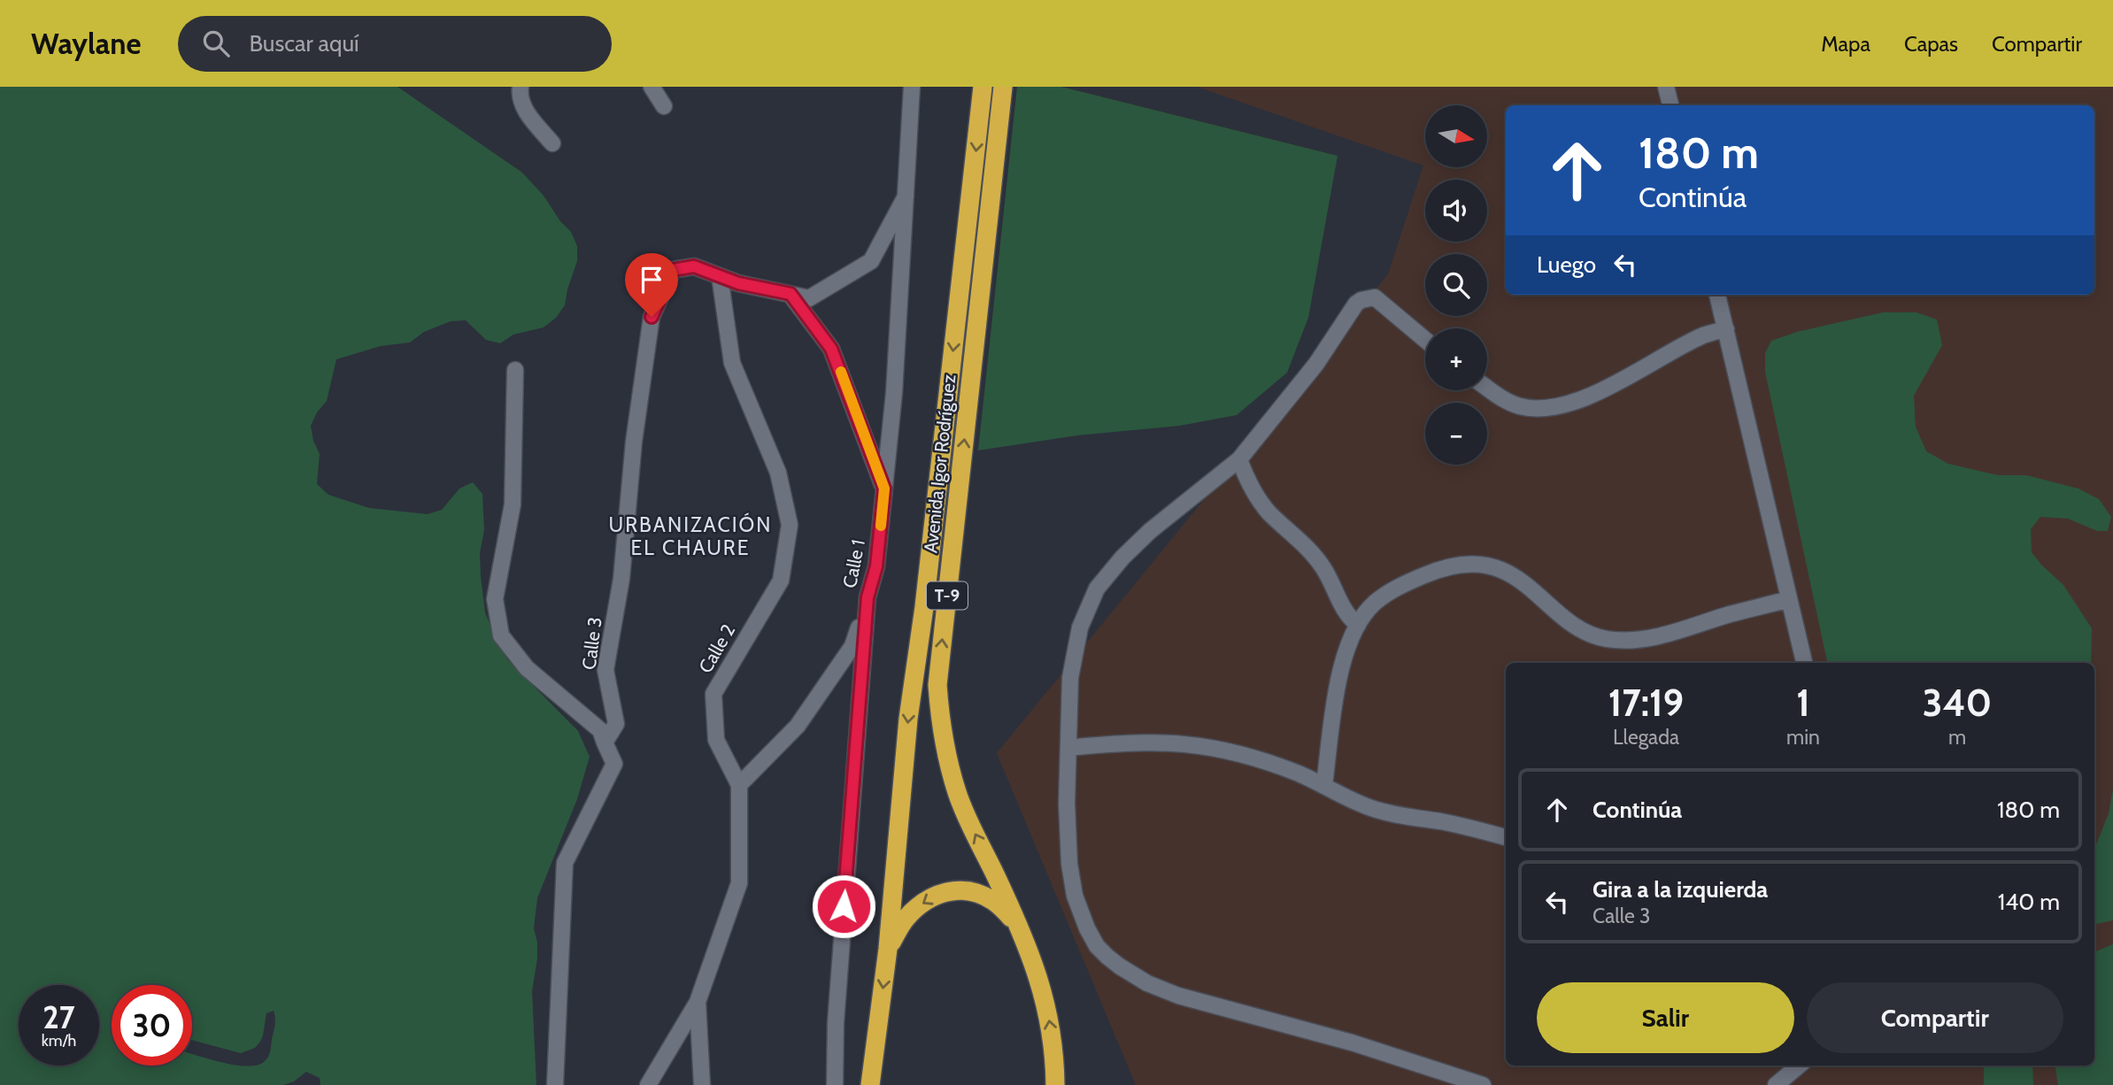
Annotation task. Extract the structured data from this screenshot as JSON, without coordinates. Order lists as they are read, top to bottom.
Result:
{
  "streets": {
    "highway": ["Avenida Igor Rodríguez", "T-9"],
    "street": ["Calle 1", "Calle 3", "Calle 2"]
  },
  "crossings": [
    ["Avenida Igor Rodríguez", "T-9"],
    ["Calle 3", "Calle 2"]
  ],
  "districts": ["URBANIZACIÓN EL CHAURE"],
  "north": "right",
  "page": {
    "header": "Waylane",
    "search": "Buscar aquí",
    "nav": ["Mapa", "Capas", "Compartir"],
    "map_buttons": ["+", "−"],
    "turn": ["180 m", "Continúa"],
    "then": "Luego",
    "eta": [
      "17:19",
      "Llegada",
      "1",
      "min",
      "340",
      "m"
    ],
    "list": [
      {
        "name": "Continúa",
        "value": "180 m"
      },
      {
        "name": "Gira a la izquierda",
        "note": "Calle 3",
        "value": "140 m"
      }
    ],
    "buttons": ["Salir", "Compartir"],
    "speed": "27 km/h",
    "limit": "30"
  }
}
